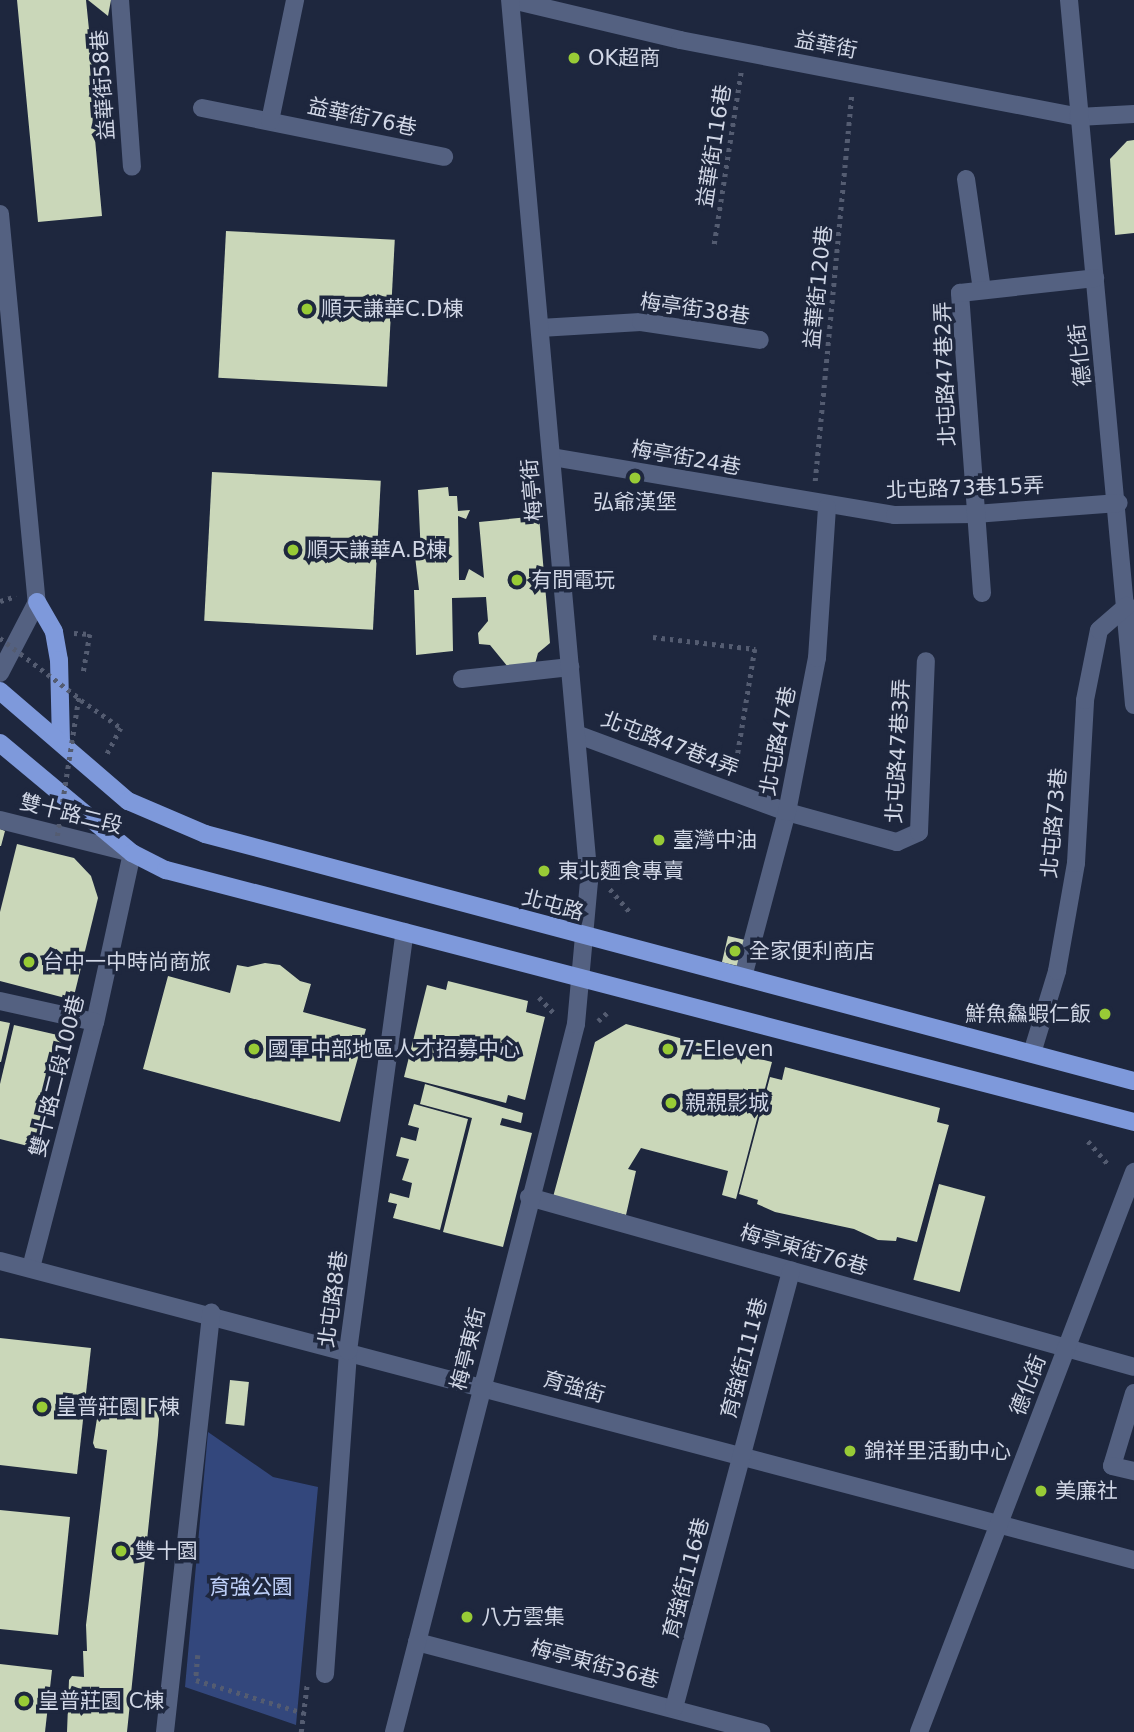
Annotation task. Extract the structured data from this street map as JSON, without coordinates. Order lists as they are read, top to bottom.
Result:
{
  "streets": {
    "main road": ["北屯路"],
    "street": [
      "益華街",
      "益華街58巷",
      "益華街76巷",
      "梅亭街38巷",
      "德化街",
      "北屯路47巷2弄",
      "梅亭街24巷",
      "北屯路73巷15弄",
      "梅亭街",
      "北屯路47巷",
      "北屯路47巷4弄",
      "北屯路47巷3弄",
      "雙十路二段",
      "北屯路73巷",
      "雙十路二段100巷",
      "梅亭東街76巷",
      "北屯路8巷",
      "梅亭東街",
      "育強街111巷",
      "育強街",
      "育強街116巷",
      "梅亭東街36巷"
    ],
    "path": ["益華街116巷", "益華街120巷"]
  },
  "crossings": [
    ["益華街", "益華街116巷"],
    ["益華街", "益華街120巷"],
    ["益華街", "德化街"],
    ["益華街", "梅亭街"],
    ["益華街120巷", "梅亭街24巷"],
    ["益華街120巷", "北屯路73巷15弄"],
    ["益華街120巷", "北屯路47巷"],
    ["梅亭街38巷", "梅亭街"],
    ["德化街", "北屯路47巷2弄"],
    ["德化街", "北屯路73巷15弄"],
    ["德化街", "北屯路73巷"],
    ["德化街", "梅亭東街76巷"],
    ["德化街", "育強街"],
    ["北屯路47巷2弄", "北屯路73巷15弄"],
    ["梅亭街24巷", "北屯路73巷15弄"],
    ["梅亭街24巷", "梅亭街"],
    ["梅亭街24巷", "北屯路47巷"],
    ["北屯路73巷15弄", "北屯路47巷"],
    ["梅亭街", "北屯路47巷4弄"],
    ["梅亭街", "北屯路"],
    ["梅亭街", "梅亭東街"],
    ["北屯路47巷", "北屯路47巷4弄"],
    ["北屯路47巷", "北屯路47巷3弄"],
    ["北屯路47巷", "北屯路"],
    ["北屯路47巷4弄", "北屯路47巷3弄"],
    ["雙十路二段", "雙十路二段100巷"],
    ["北屯路73巷", "北屯路"],
    ["雙十路二段100巷", "育強街"],
    ["梅亭東街76巷", "梅亭東街"],
    ["梅亭東街76巷", "育強街111巷"],
    ["北屯路8巷", "育強街"],
    ["梅亭東街", "育強街"],
    ["梅亭東街", "梅亭東街36巷"],
    ["育強街111巷", "育強街"],
    ["育強街111巷", "育強街116巷"],
    ["育強街", "育強街116巷"],
    ["育強街116巷", "梅亭東街36巷"]
  ],
  "parks": ["育強公園"],
  "places": [
    "OK超商",
    "順天謙華C.D棟",
    "弘爺漢堡",
    "順天謙華A.B棟",
    "有間電玩",
    "臺灣中油",
    "東北麵食專賣",
    "全家便利商店",
    "台中一中時尚商旅",
    "鮮魚鱻蝦仁飯",
    "國軍中部地區人才招募中心",
    "7-Eleven",
    "親親影城",
    "皇普莊園 F棟",
    "錦祥里活動中心",
    "美廉社",
    "雙十園",
    "八方雲集",
    "皇普莊園 C棟"
  ]
}
